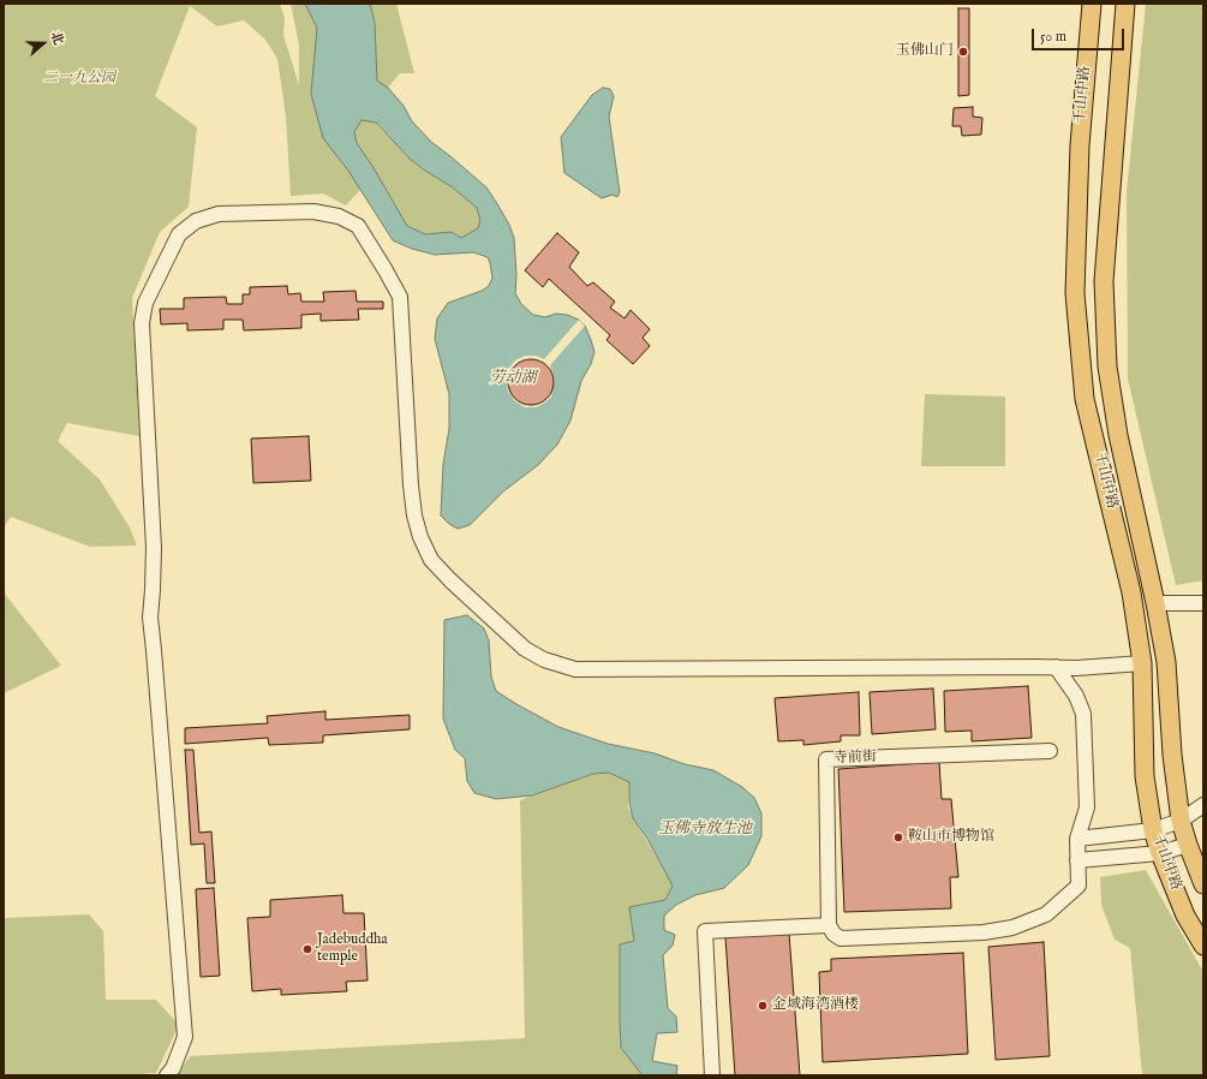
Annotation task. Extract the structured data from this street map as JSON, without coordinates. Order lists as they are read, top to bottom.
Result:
{
  "streets": {
    "main road": ["千山中路"],
    "street": ["寺前街"]
  },
  "water": ["劳动湖", "玉佛寺放生池"],
  "parks": ["二一九公园"],
  "places": [
    "玉佛山门",
    "鞍山市博物馆",
    "Jadebuddha temple",
    "金域海湾酒楼"
  ],
  "scale_bar": "50 m",
  "north": "right"
}
